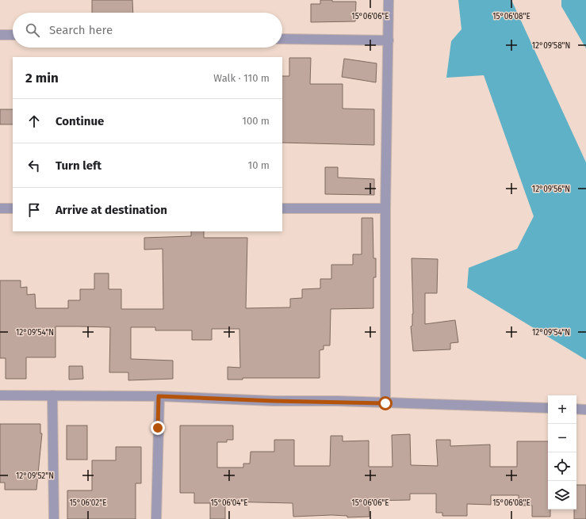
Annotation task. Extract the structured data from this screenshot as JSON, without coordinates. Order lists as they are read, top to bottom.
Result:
{
  "page": {
    "search": "Search here",
    "heading": ["2 min", "Walk · 110 m"],
    "list": [
      ["Continue", "100 m"],
      ["Turn left", "10 m"],
      "Arrive at destination"
    ],
    "map_buttons": ["+", "−"]
  },
  "coordinates": [
    "15°06'06\"E",
    "15°06'08\"E",
    "12°09'58\"N",
    "12°09'56\"N",
    "12°09'54\"N",
    "12°09'52\"N",
    "15°06'02\"E",
    "15°06'04\"E"
  ]
}
